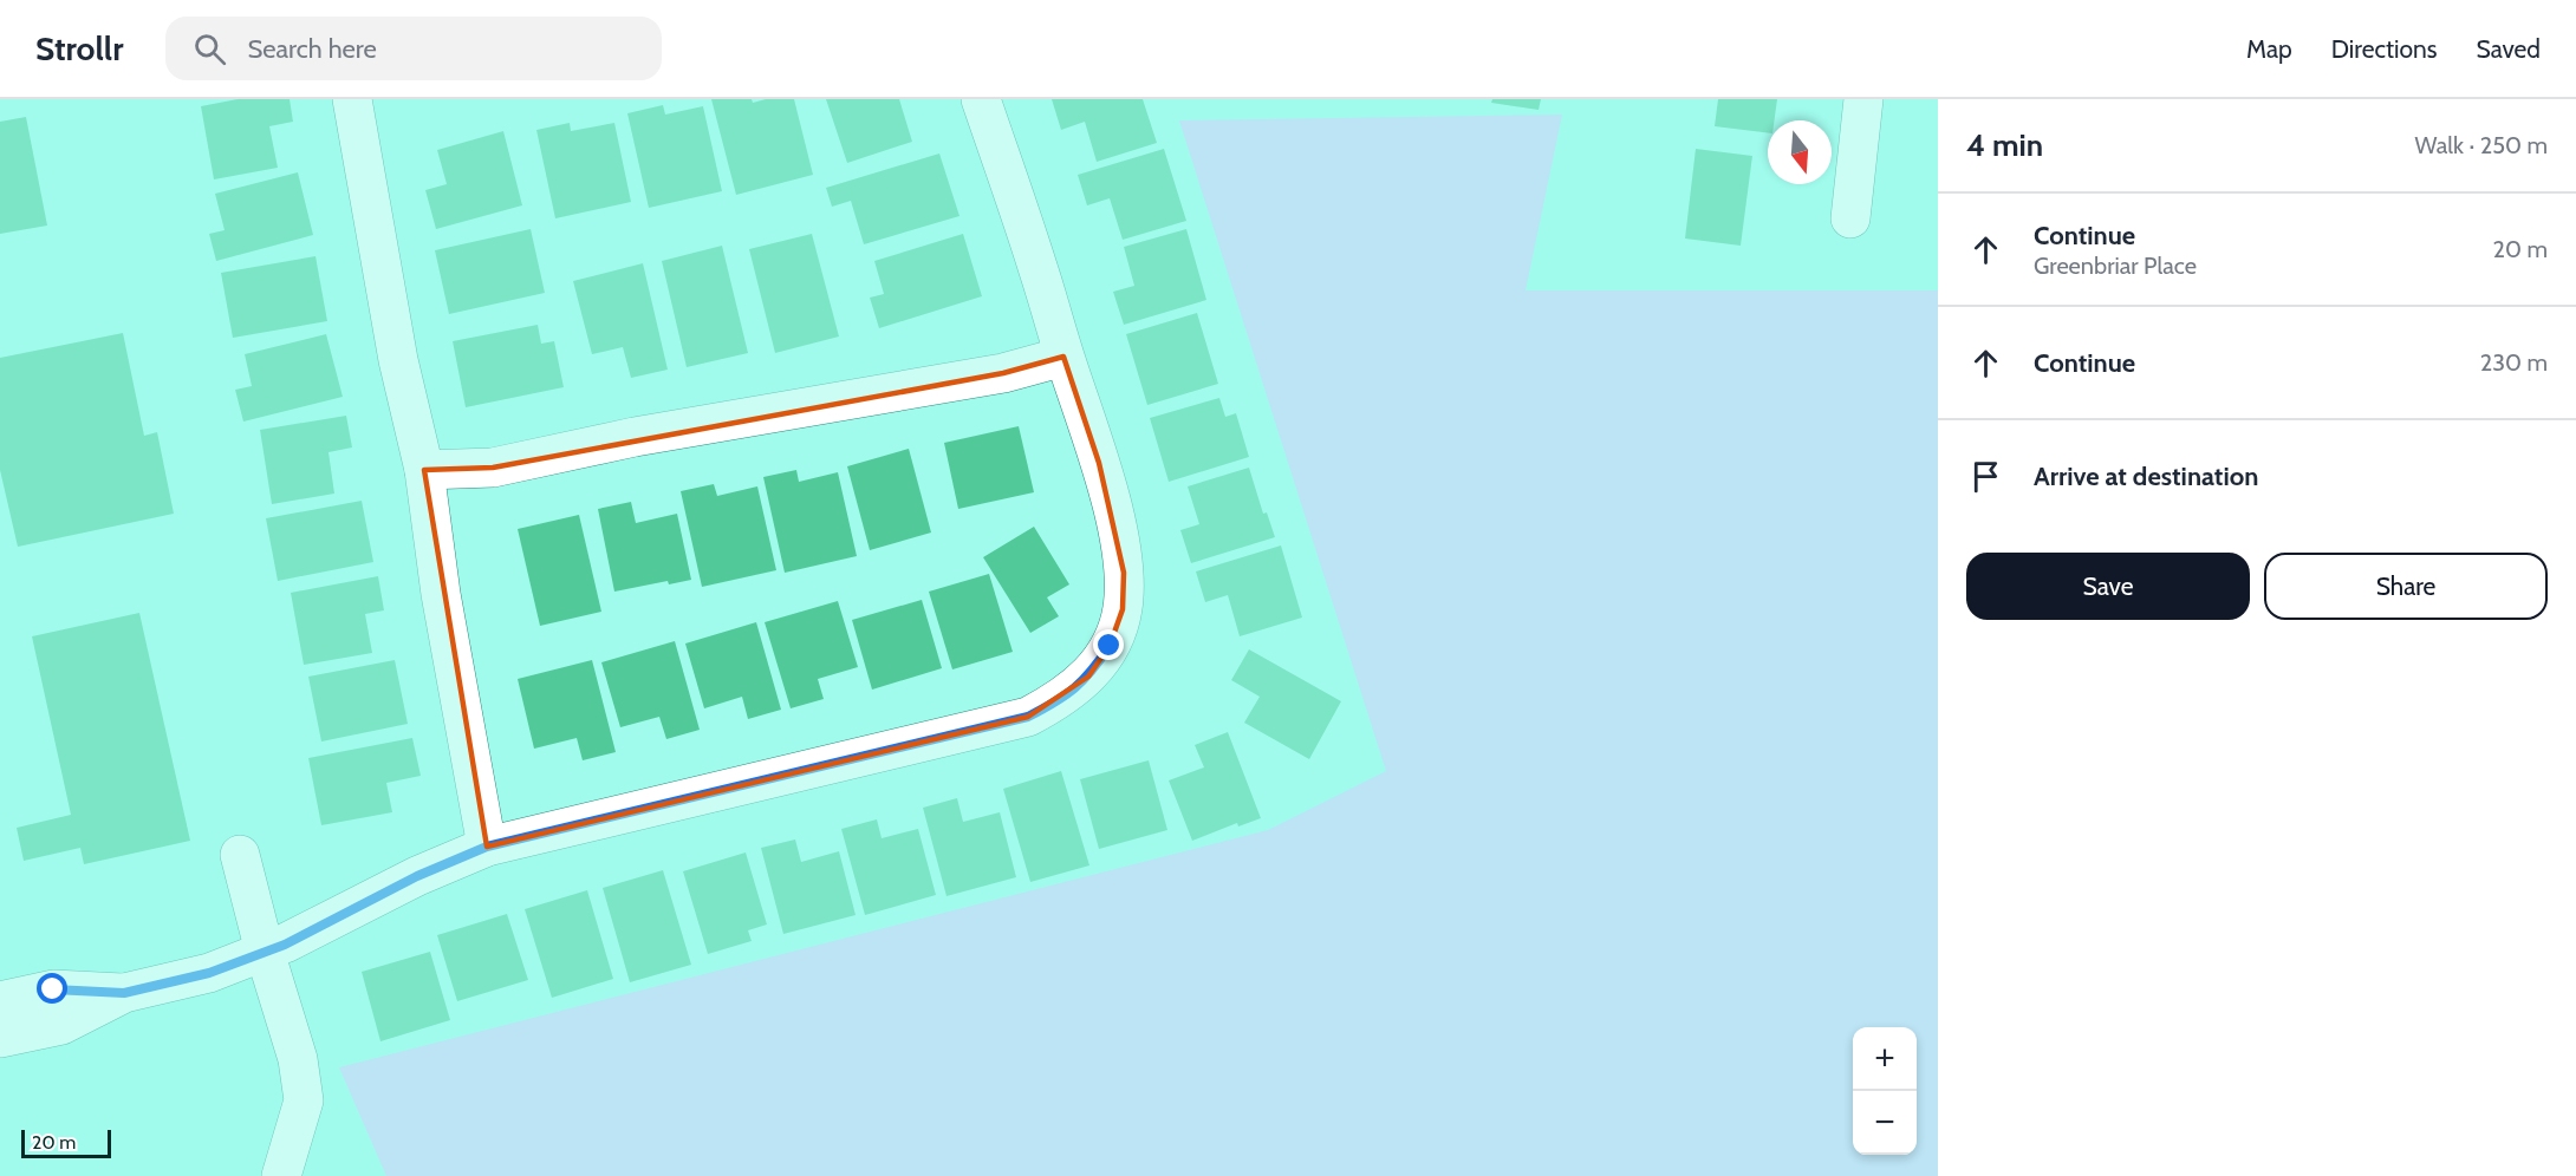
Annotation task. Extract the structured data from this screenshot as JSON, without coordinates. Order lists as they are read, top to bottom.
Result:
{
  "scale_bar": "20 m",
  "north": "bottom",
  "page": {
    "header": "Strollr",
    "search": "Search here",
    "nav": ["Map", "Directions", "Saved"],
    "heading": ["4 min", "Walk · 250 m"],
    "list": [
      ["Continue", "Greenbriar Place", "20 m"],
      ["Continue", "230 m"],
      "Arrive at destination"
    ],
    "buttons": ["Save", "Share"],
    "map_buttons": ["+", "−"],
    "scale": "20 m"
  }
}
